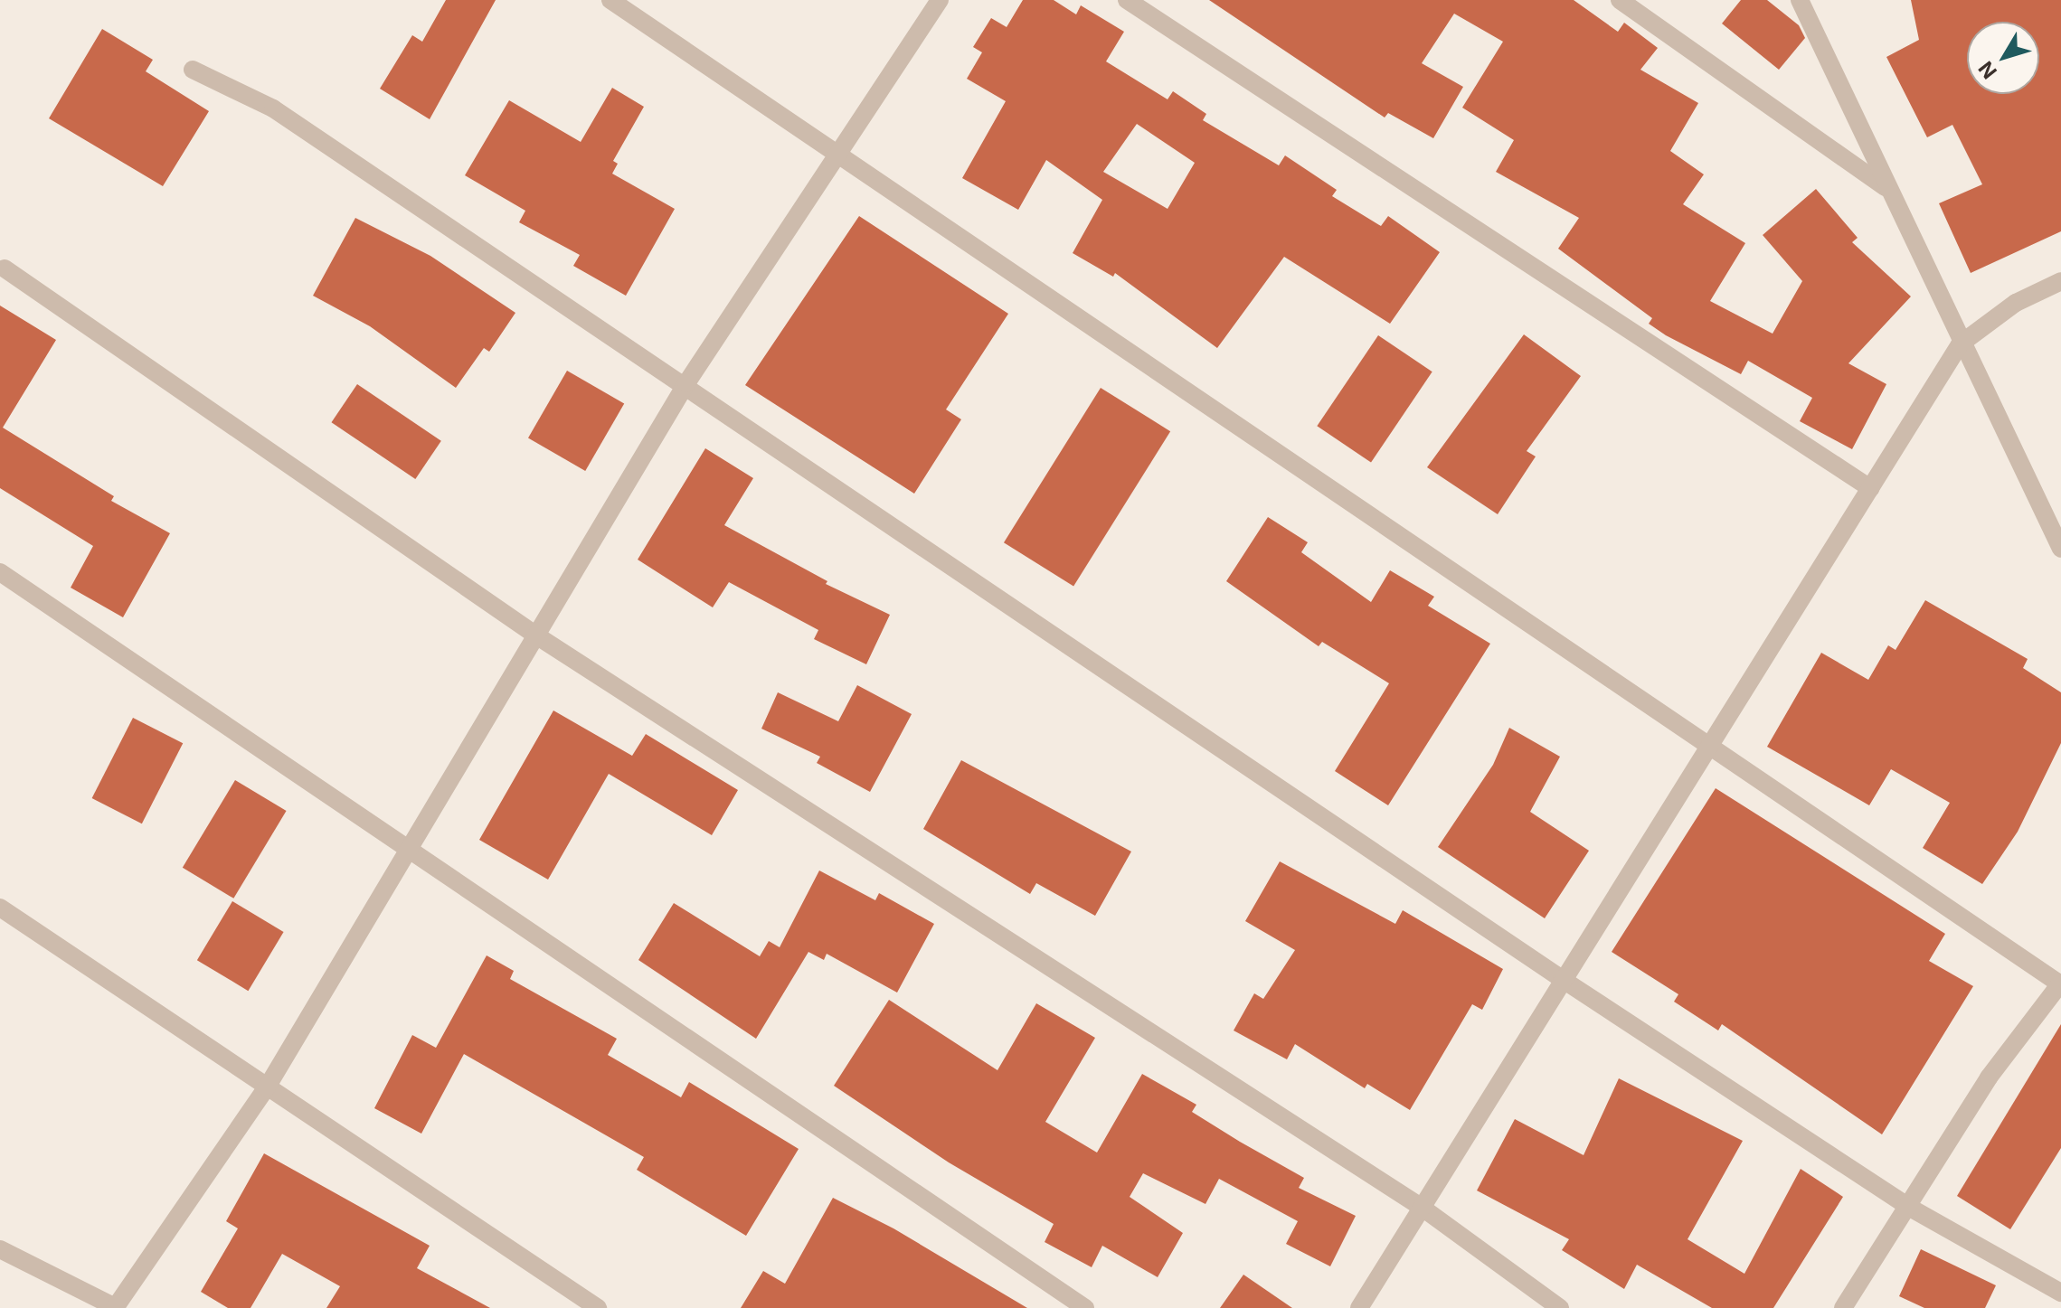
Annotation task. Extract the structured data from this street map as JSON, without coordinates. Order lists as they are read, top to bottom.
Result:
{
  "north": "bottom left"
}
